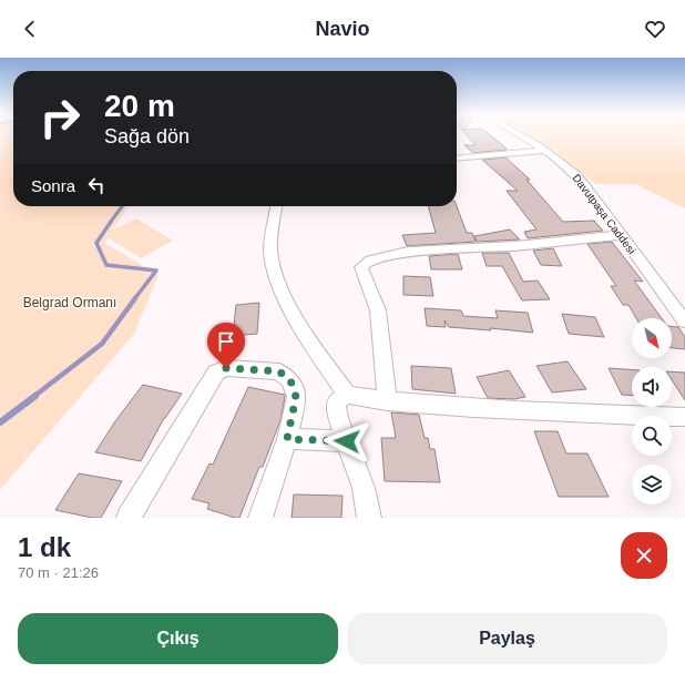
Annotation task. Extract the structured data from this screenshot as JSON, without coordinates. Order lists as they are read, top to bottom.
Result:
{
  "streets": {
    "street": ["Davutpaşa Caddesi"]
  },
  "parks": ["Belgrad Ormanı"],
  "north": "bottom right",
  "page": {
    "header": "Navio",
    "turn": ["20 m", "Sağa dön"],
    "then": "Sonra",
    "heading": ["1 dk", "70 m · 21:26"],
    "buttons": ["Çıkış", "Paylaş"]
  }
}
